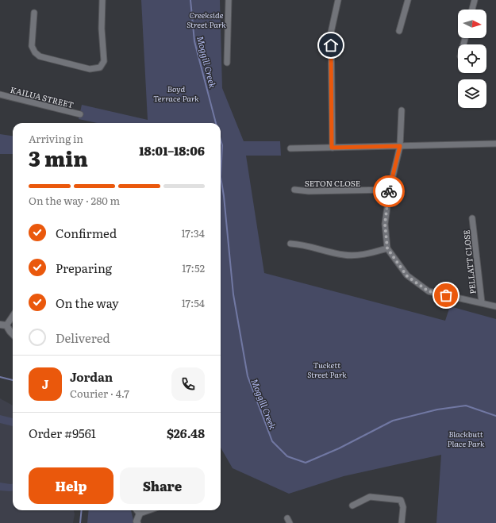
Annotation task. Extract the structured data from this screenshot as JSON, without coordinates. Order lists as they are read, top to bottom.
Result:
{
  "streets": {
    "street": ["KAILUA STREET", "SETON CLOSE", "PELLATT CLOSE"]
  },
  "water": ["Moggill Creek"],
  "parks": [
    "Creekside Street Park",
    "Boyd Terrace Park",
    "Tuckett Street Park",
    "Blackbutt Place Park"
  ],
  "north": "right",
  "page": {
    "heading": ["3 min", "Arriving in", "18:01–18:06"],
    "panel": [
      "Jordan",
      "Courier · 4.7",
      "Order #9561",
      "$26.48"
    ],
    "bar": "On the way · 280 m",
    "list": [
      ["Confirmed", "17:34"],
      ["Preparing", "17:52"],
      ["On the way", "17:54"],
      "Delivered"
    ],
    "round": "J",
    "buttons": ["Help", "Share"]
  }
}
